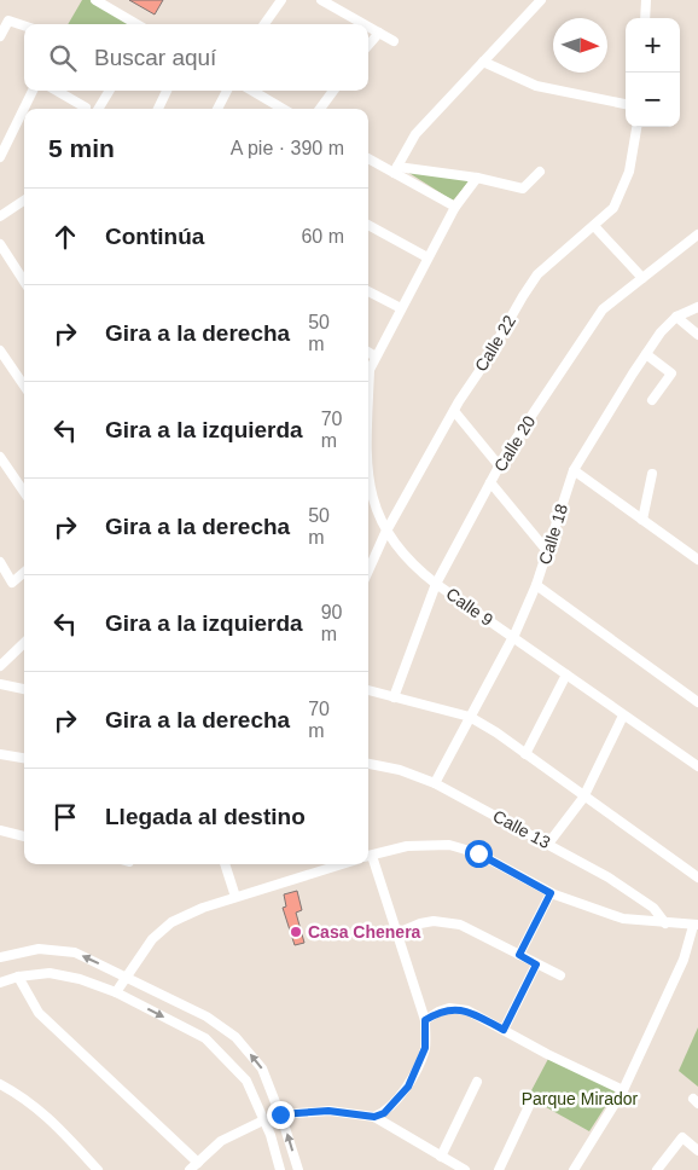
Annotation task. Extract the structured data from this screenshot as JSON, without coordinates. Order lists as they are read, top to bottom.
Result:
{
  "streets": {
    "street": [
      "Calle 22",
      "Calle 20",
      "Calle 18",
      "Calle 9",
      "Calle 13"
    ]
  },
  "crossings": [
    ["Calle 22", "Calle 9"],
    ["Calle 20", "Calle 9"],
    ["Calle 18", "Calle 9"],
    ["Calle 18", "Calle 13"]
  ],
  "parks": ["Parque Mirador"],
  "places": ["Casa Chenera"],
  "north": "right",
  "page": {
    "map_buttons": ["+", "−"],
    "search": "Buscar aquí",
    "heading": ["5 min", "A pie · 390 m"],
    "list": [
      ["Continúa", "60 m"],
      ["Gira a la derecha", "50 m"],
      ["Gira a la izquierda", "70 m"],
      ["Gira a la derecha", "50 m"],
      ["Gira a la izquierda", "90 m"],
      ["Gira a la derecha", "70 m"],
      "Llegada al destino"
    ]
  }
}
